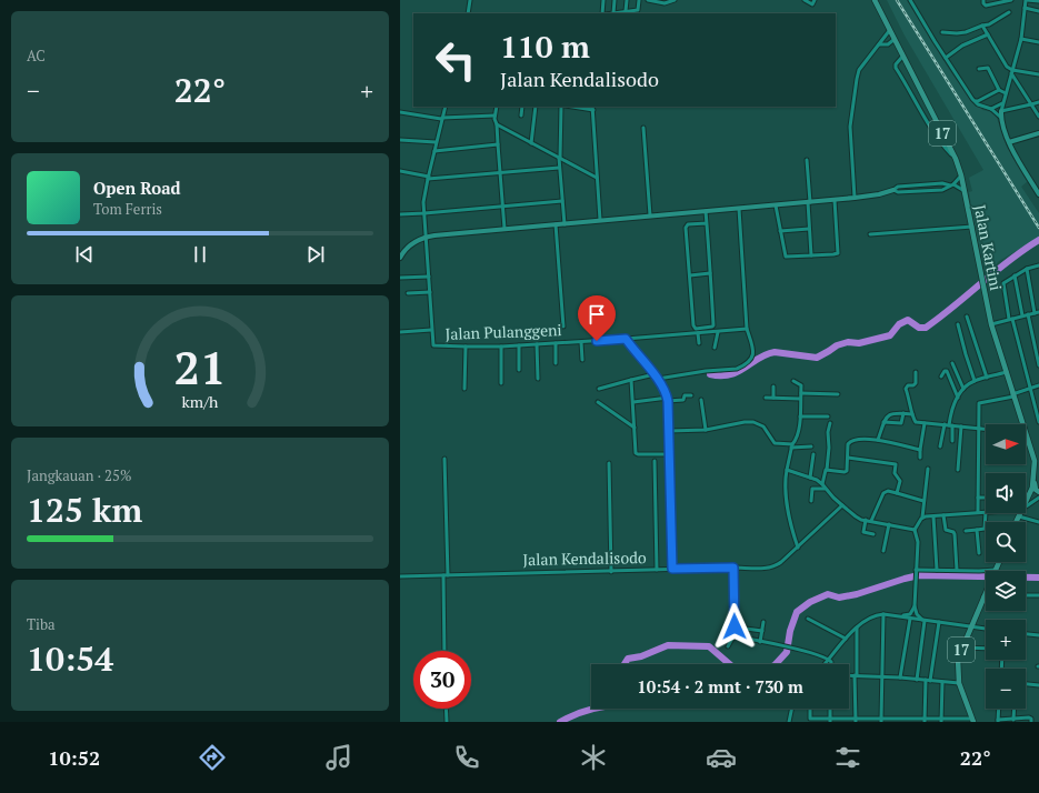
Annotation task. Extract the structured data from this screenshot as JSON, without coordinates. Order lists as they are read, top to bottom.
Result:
{
  "streets": {
    "highway": ["17", "Jalan Kartini"],
    "street": ["Jalan Pulanggeni", "Jalan Kendalisodo"]
  },
  "north": "right",
  "page": {
    "tile": [
      "AC",
      ["Jangkauan · 25%", "125 km"],
      ["Tiba", "10:54"]
    ],
    "turn": ["110 m", "Jalan Kendalisodo"],
    "heat": ["−", "22°", "+"],
    "song": ["Open Road", "Tom Ferris"],
    "map_buttons": ["+", "−"],
    "limit": "30",
    "trip": "10:54 · 2 mnt · 730 m",
    "tabs": ["10:52", "22°"],
    "gauge": ["21", "km/h"]
  }
}
